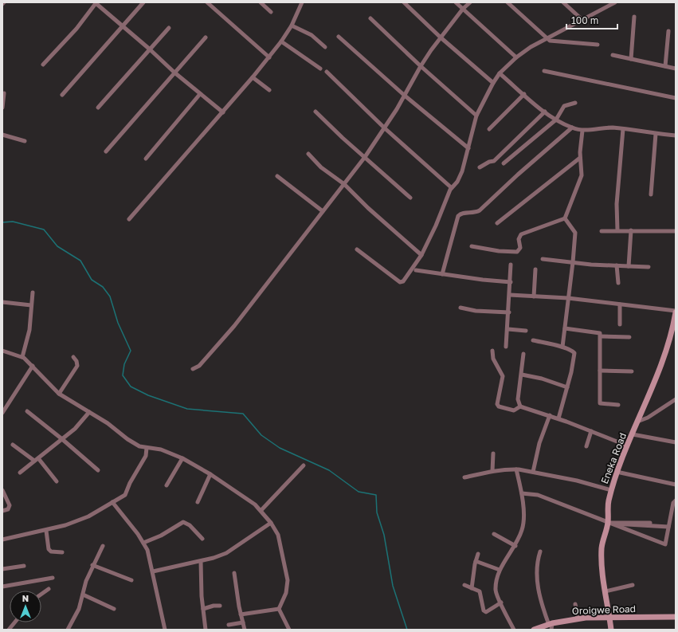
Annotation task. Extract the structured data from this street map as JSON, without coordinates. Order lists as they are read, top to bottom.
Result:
{
  "streets": {
    "main road": ["Eneka Road", "Oroigwe Road"]
  },
  "crossings": [
    ["Eneka Road", "Oroigwe Road"]
  ],
  "scale_bar": "100 m",
  "north": "top"
}
